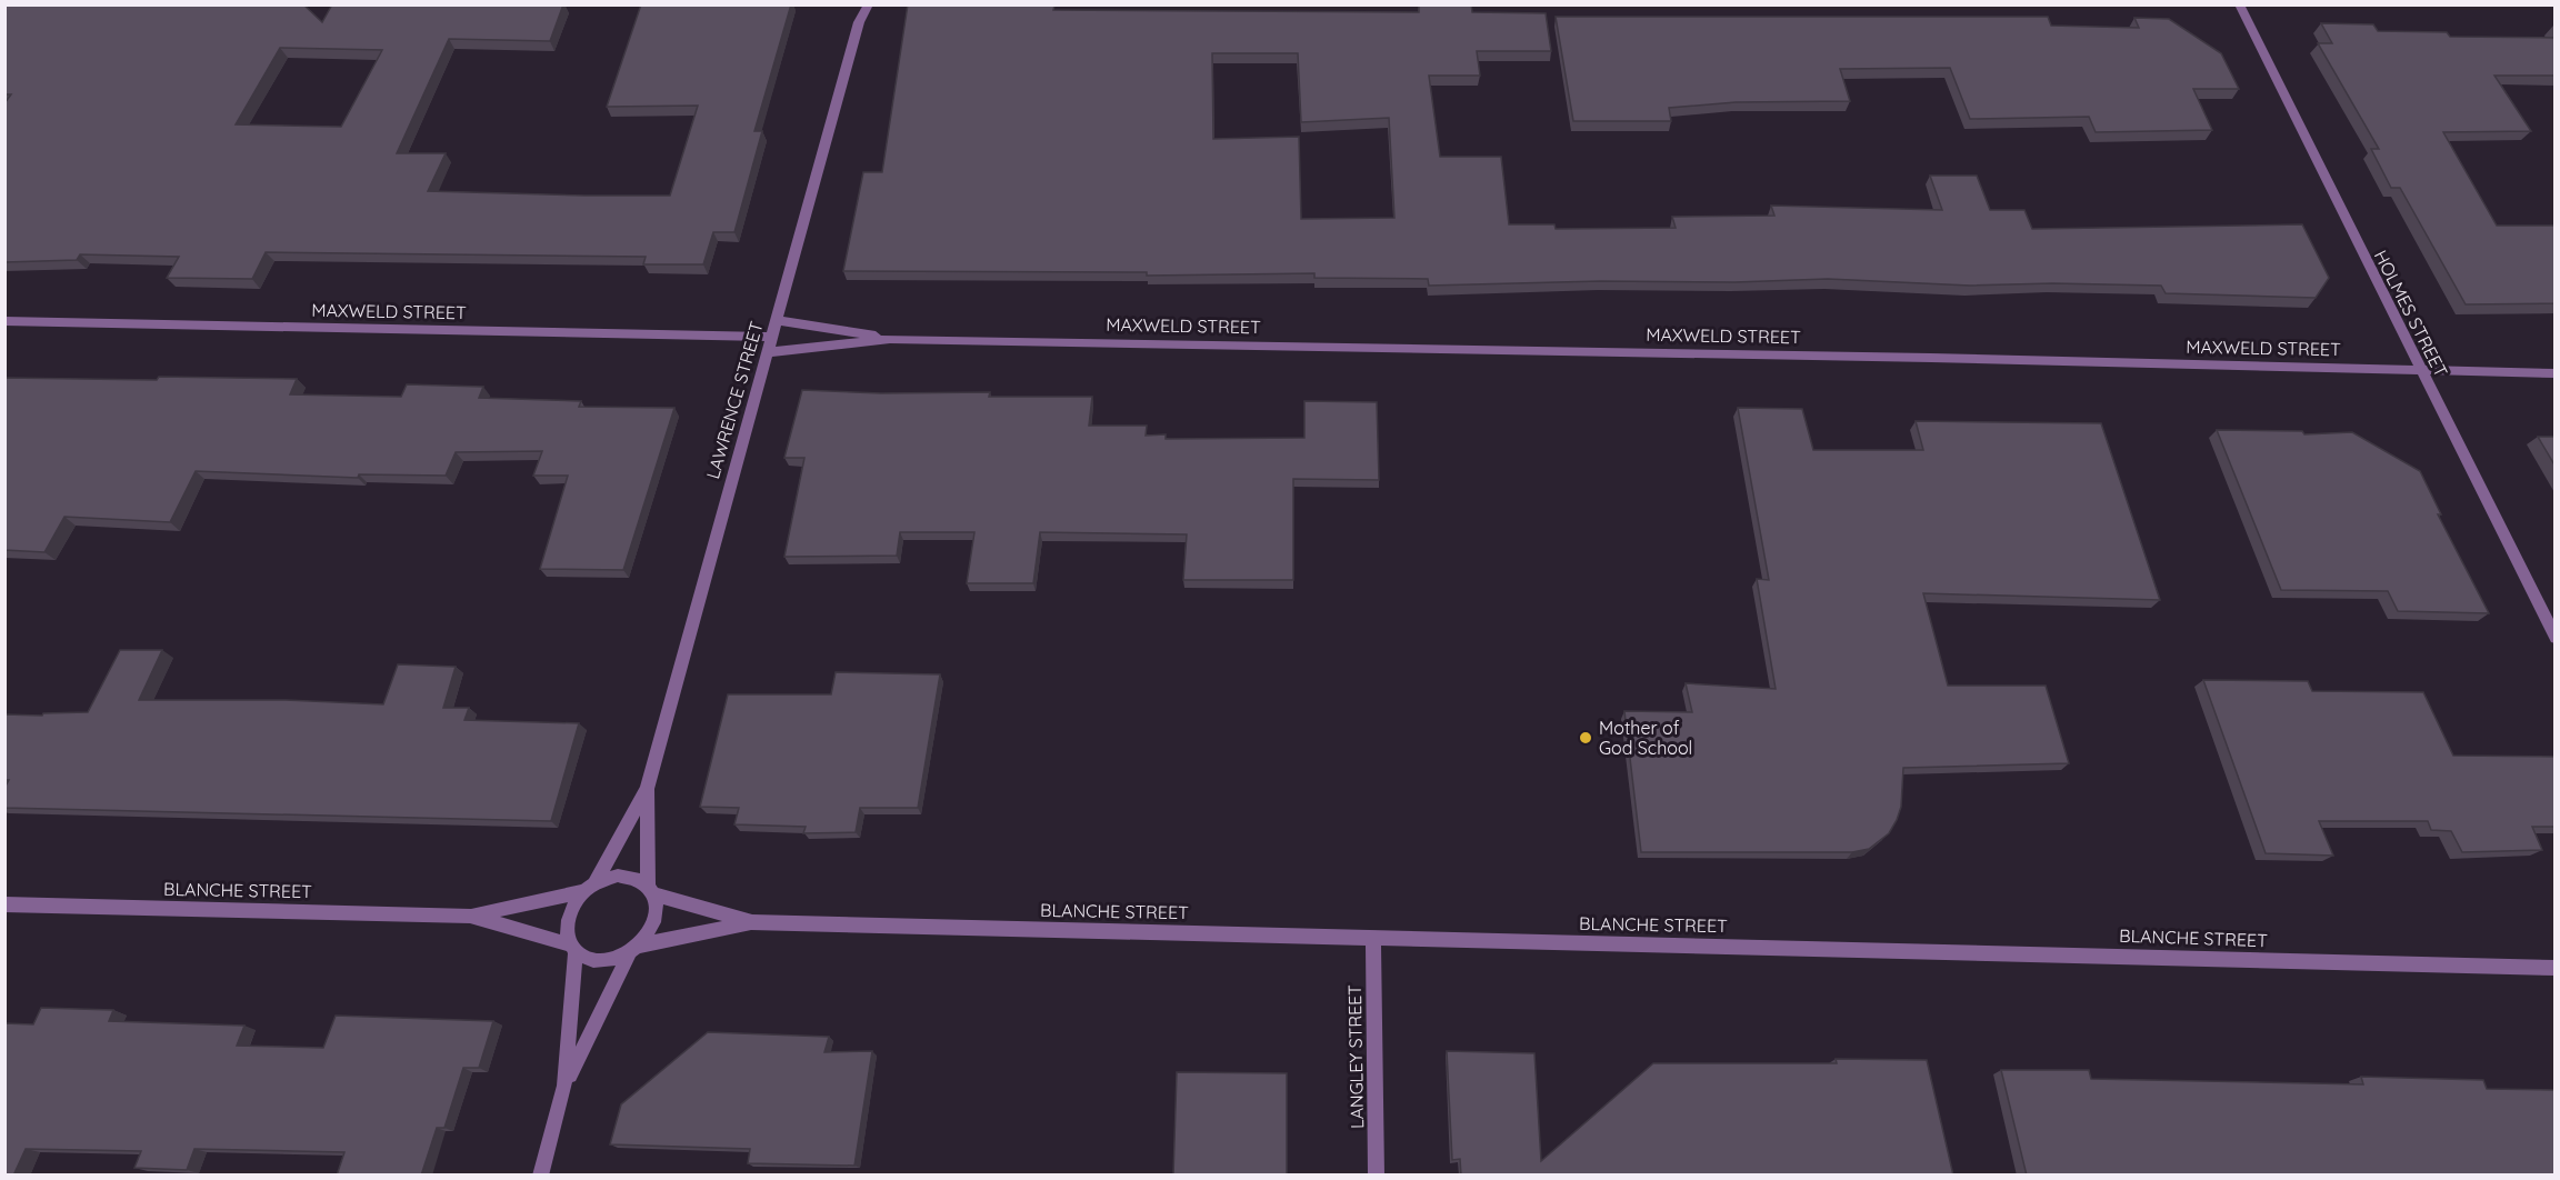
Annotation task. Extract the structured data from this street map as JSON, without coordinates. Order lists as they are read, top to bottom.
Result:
{
  "streets": {
    "street": [
      "MAXWELD STREET",
      "HOLMES STREET",
      "LAWRENCE STREET",
      "BLANCHE STREET",
      "LANGLEY STREET"
    ]
  },
  "crossings": [
    ["MAXWELD STREET", "HOLMES STREET"],
    ["MAXWELD STREET", "LAWRENCE STREET"],
    ["LAWRENCE STREET", "BLANCHE STREET"],
    ["BLANCHE STREET", "LANGLEY STREET"]
  ],
  "places": ["Mother of God School"]
}
